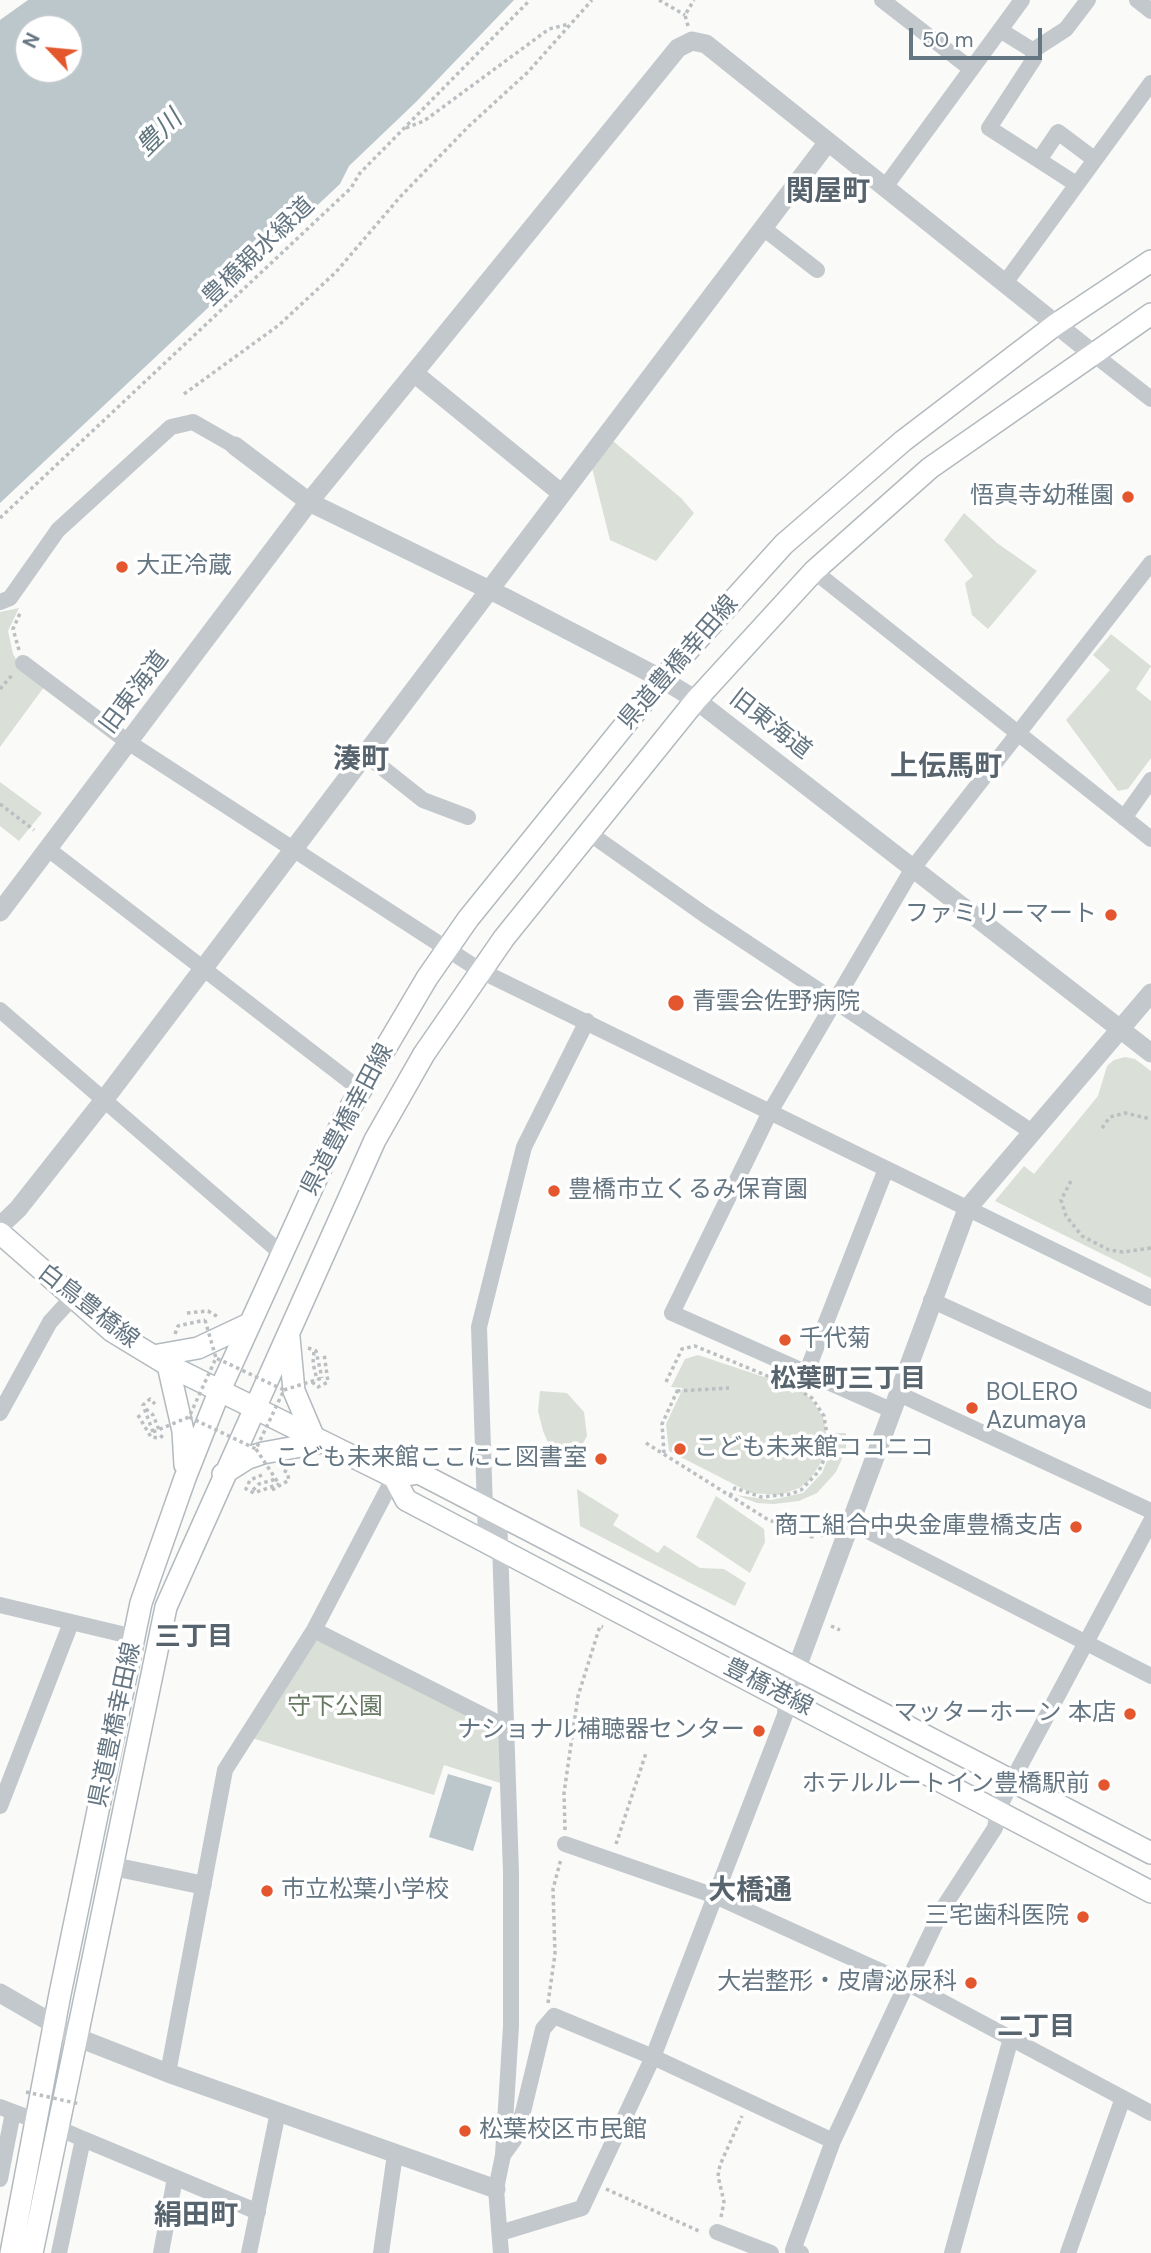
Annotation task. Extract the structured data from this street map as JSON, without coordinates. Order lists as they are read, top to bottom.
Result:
{
  "streets": {
    "main road": ["県道豊橋幸田線", "白鳥豊橋線", "豊橋港線"],
    "street": ["旧東海道"],
    "path": ["豊橋親水緑道"]
  },
  "crossings": [
    ["県道豊橋幸田線", "旧東海道"],
    ["県道豊橋幸田線", "白鳥豊橋線"],
    ["県道豊橋幸田線", "豊橋港線"],
    ["白鳥豊橋線", "豊橋港線"]
  ],
  "districts": [
    "関屋町",
    "湊町",
    "上伝馬町",
    "松葉町三丁目",
    "三丁目",
    "大橋通",
    "二丁目",
    "絹田町"
  ],
  "water": ["豊川"],
  "parks": ["守下公園"],
  "places": [
    "悟真寺幼稚園",
    "大正冷蔵",
    "ファミリーマート",
    "青雲会佐野病院",
    "豊橋市立くるみ保育園",
    "千代菊",
    "BOLERO Azumaya",
    "こども未来館ココニコ",
    "こども未来館ここにこ図書室",
    "商工組合中央金庫豊橋支店",
    "マッターホーン 本店",
    "ナショナル補聴器センター",
    "ホテルルートイン豊橋駅前",
    "市立松葉小学校",
    "三宅歯科医院",
    "大岩整形・皮膚泌尿科",
    "松葉校区市民館"
  ],
  "scale_bar": "50 m",
  "north": "top left"
}
